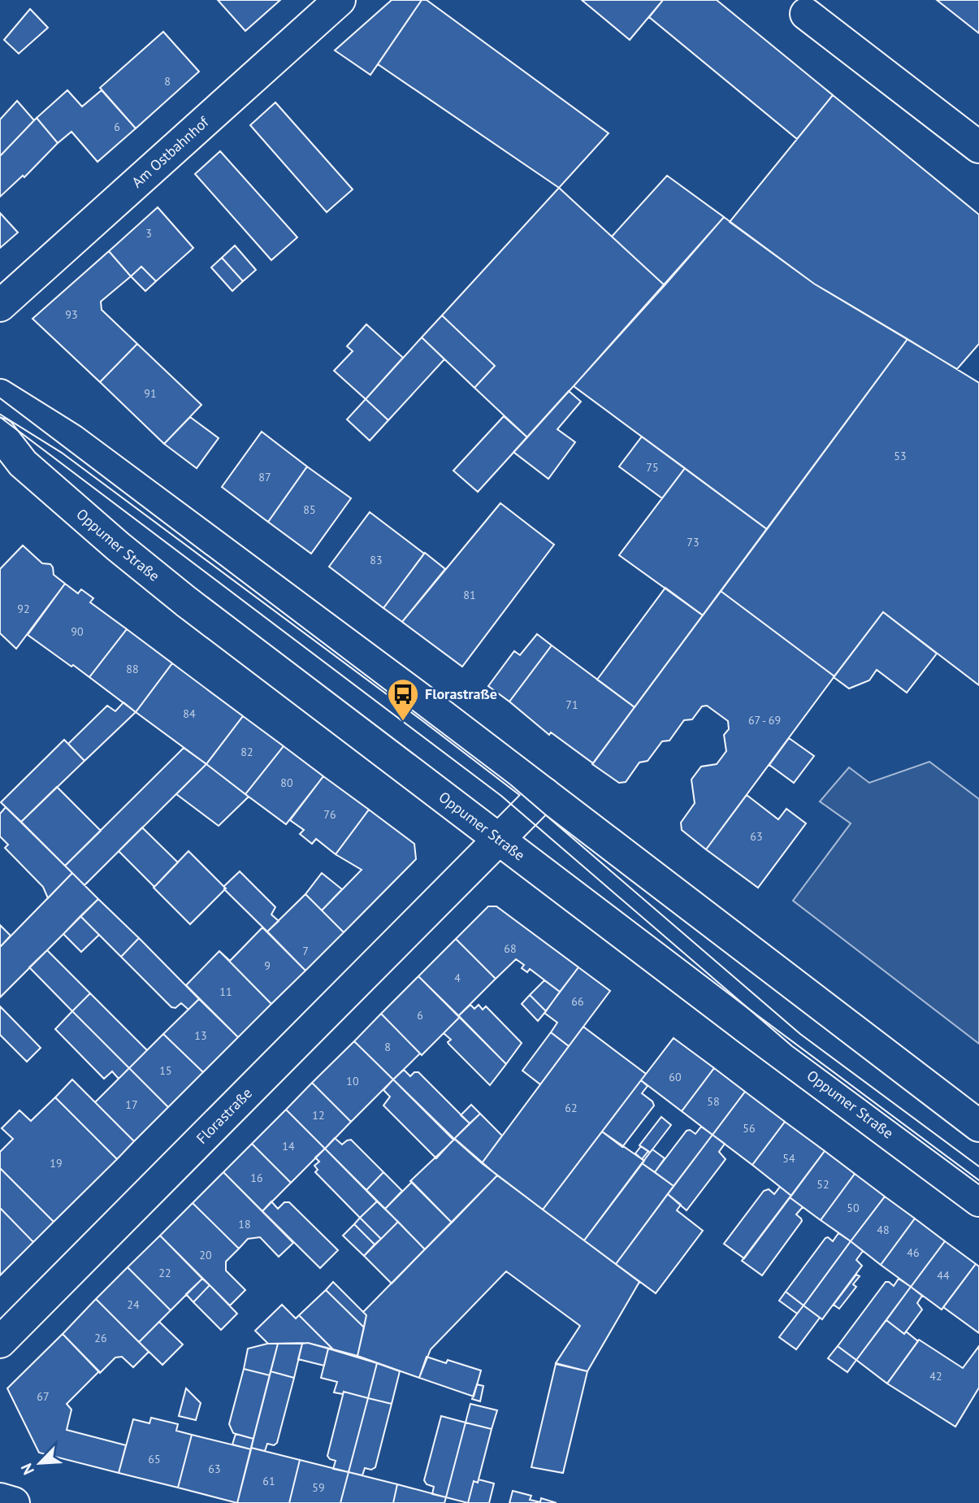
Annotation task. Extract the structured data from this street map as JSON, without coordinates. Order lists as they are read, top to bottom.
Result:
{
  "streets": {
    "main road": ["Am Ostbahnhof", "Oppumer Straße", "Florastraße"]
  },
  "crossings": [
    ["Oppumer Straße", "Florastraße"]
  ],
  "places": {
    "bus stop": ["Florastraße"]
  },
  "house_numbers": [
    "8",
    "6",
    "3",
    "93",
    "91",
    "53",
    "75",
    "87",
    "85",
    "73",
    "83",
    "81",
    "92",
    "90",
    "88",
    "71",
    "84",
    "67 - 69",
    "82",
    "80",
    "76",
    "63",
    "68",
    "7",
    "9",
    "4",
    "11",
    "66",
    "6",
    "13",
    "8",
    "15",
    "60",
    "10",
    "58",
    "17",
    "62",
    "12",
    "56",
    "14",
    "54",
    "19",
    "16",
    "52",
    "50",
    "18",
    "48",
    "46",
    "20",
    "22",
    "44",
    "24",
    "26",
    "42",
    "67",
    "65",
    "63",
    "61",
    "59"
  ],
  "north": "bottom left"
}
